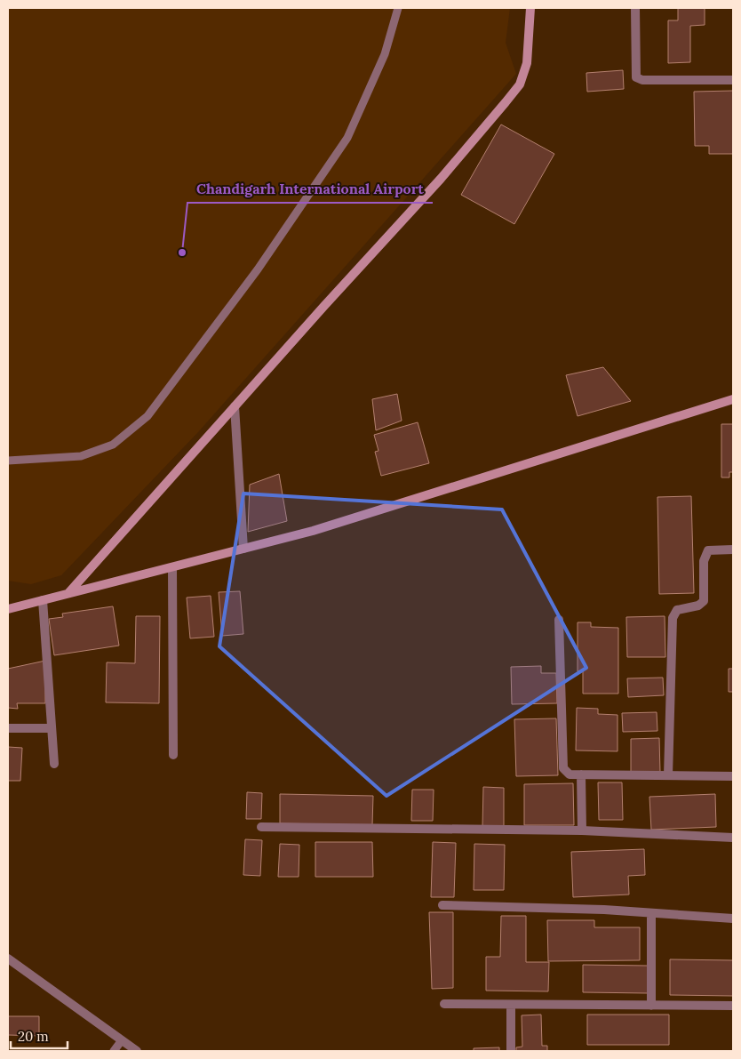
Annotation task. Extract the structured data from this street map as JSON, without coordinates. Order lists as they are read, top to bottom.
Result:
{
  "places": ["Chandigarh International Airport"],
  "scale_bar": "20 m"
}
